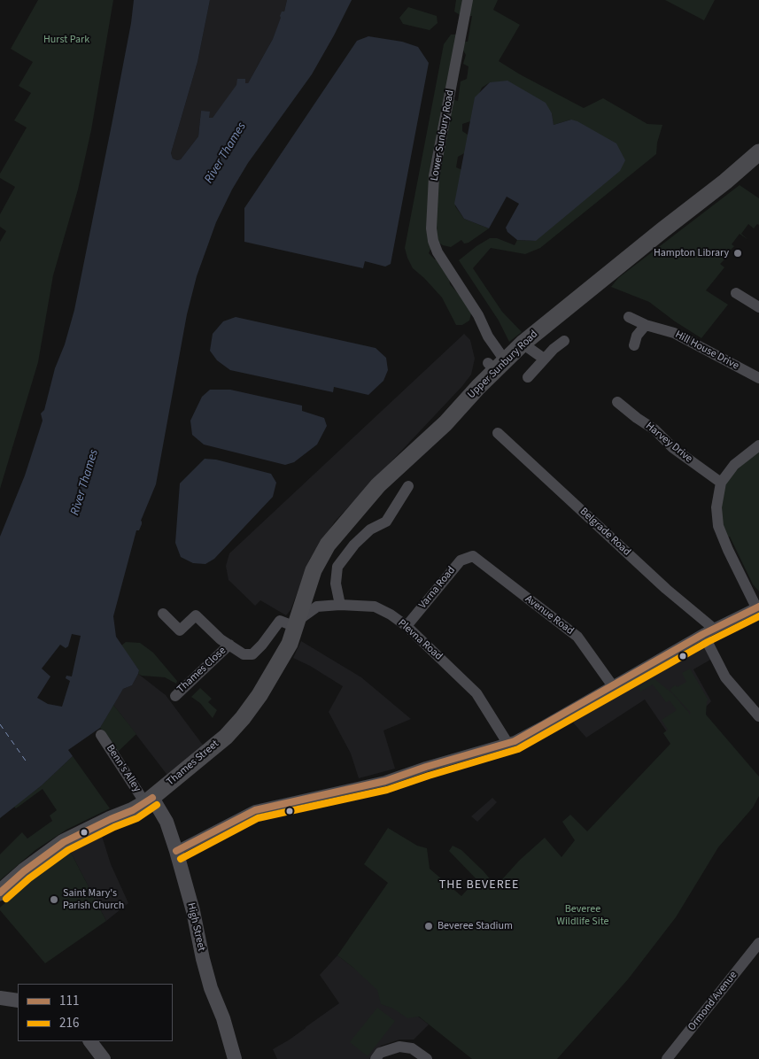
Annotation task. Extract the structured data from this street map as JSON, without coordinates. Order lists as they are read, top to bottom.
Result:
{
  "streets": {
    "highway": ["Upper Sunbury Road", "Thames Street"],
    "main road": ["High Street"],
    "street": [
      "Lower Sunbury Road",
      "Hill House Drive",
      "Harvey Drive",
      "Belgrade Road",
      "Varna Road",
      "Avenue Road",
      "Plevna Road",
      "Thames Close",
      "Benn's Alley",
      "Ormond Avenue"
    ]
  },
  "crossings": [
    ["Lower Sunbury Road", "Upper Sunbury Road"],
    ["Upper Sunbury Road", "Plevna Road"],
    ["Upper Sunbury Road", "Thames Close"],
    ["Upper Sunbury Road", "Thames Street"],
    ["Varna Road", "Avenue Road"],
    ["Varna Road", "Plevna Road"],
    ["Plevna Road", "Thames Close"],
    ["Plevna Road", "Thames Street"],
    ["Thames Close", "Thames Street"],
    ["Thames Street", "Benn's Alley"],
    ["Thames Street", "High Street"],
    ["Benn's Alley", "High Street"]
  ],
  "districts": ["THE BEVEREE"],
  "water": ["River Thames"],
  "parks": ["Hurst Park", "Beveree Wildlife Site"],
  "places": ["Hampton Library", "Saint Mary's Parish Church", "Beveree Stadium"],
  "lines": ["transit line 111", "transit line 216"],
  "legend": ["111", "216"]
}
